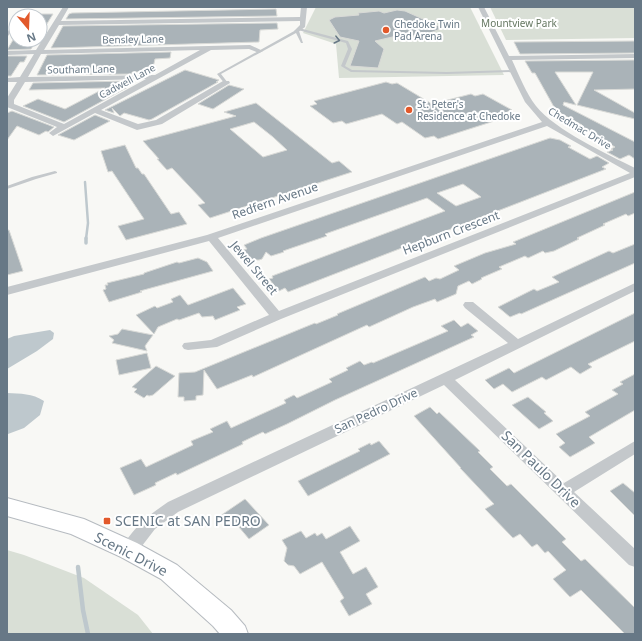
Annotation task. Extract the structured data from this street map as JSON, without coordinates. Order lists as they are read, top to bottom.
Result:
{
  "streets": {
    "street": [
      "Bensley Lane",
      "Southam Lane",
      "Cadwell Lane",
      "Chedmac Drive",
      "Redfern Avenue",
      "Hepburn Crescent",
      "Jewel Street",
      "San Pedro Drive",
      "San Paulo Drive",
      "Scenic Drive"
    ]
  },
  "crossings": [
    ["Bensley Lane", "Cadwell Lane"],
    ["Southam Lane", "Cadwell Lane"],
    ["Chedmac Drive", "Redfern Avenue"],
    ["Chedmac Drive", "Hepburn Crescent"],
    ["Redfern Avenue", "Jewel Street"],
    ["Hepburn Crescent", "Jewel Street"],
    ["San Pedro Drive", "San Paulo Drive"],
    ["San Pedro Drive", "Scenic Drive"]
  ],
  "parks": ["Mountview Park"],
  "places": {
    "other": ["Chedoke Twin Pad Arena", "St. Peter's Residence at Chedoke"],
    "transit": ["SCENIC at SAN PEDRO"]
  },
  "north": "bottom"
}
